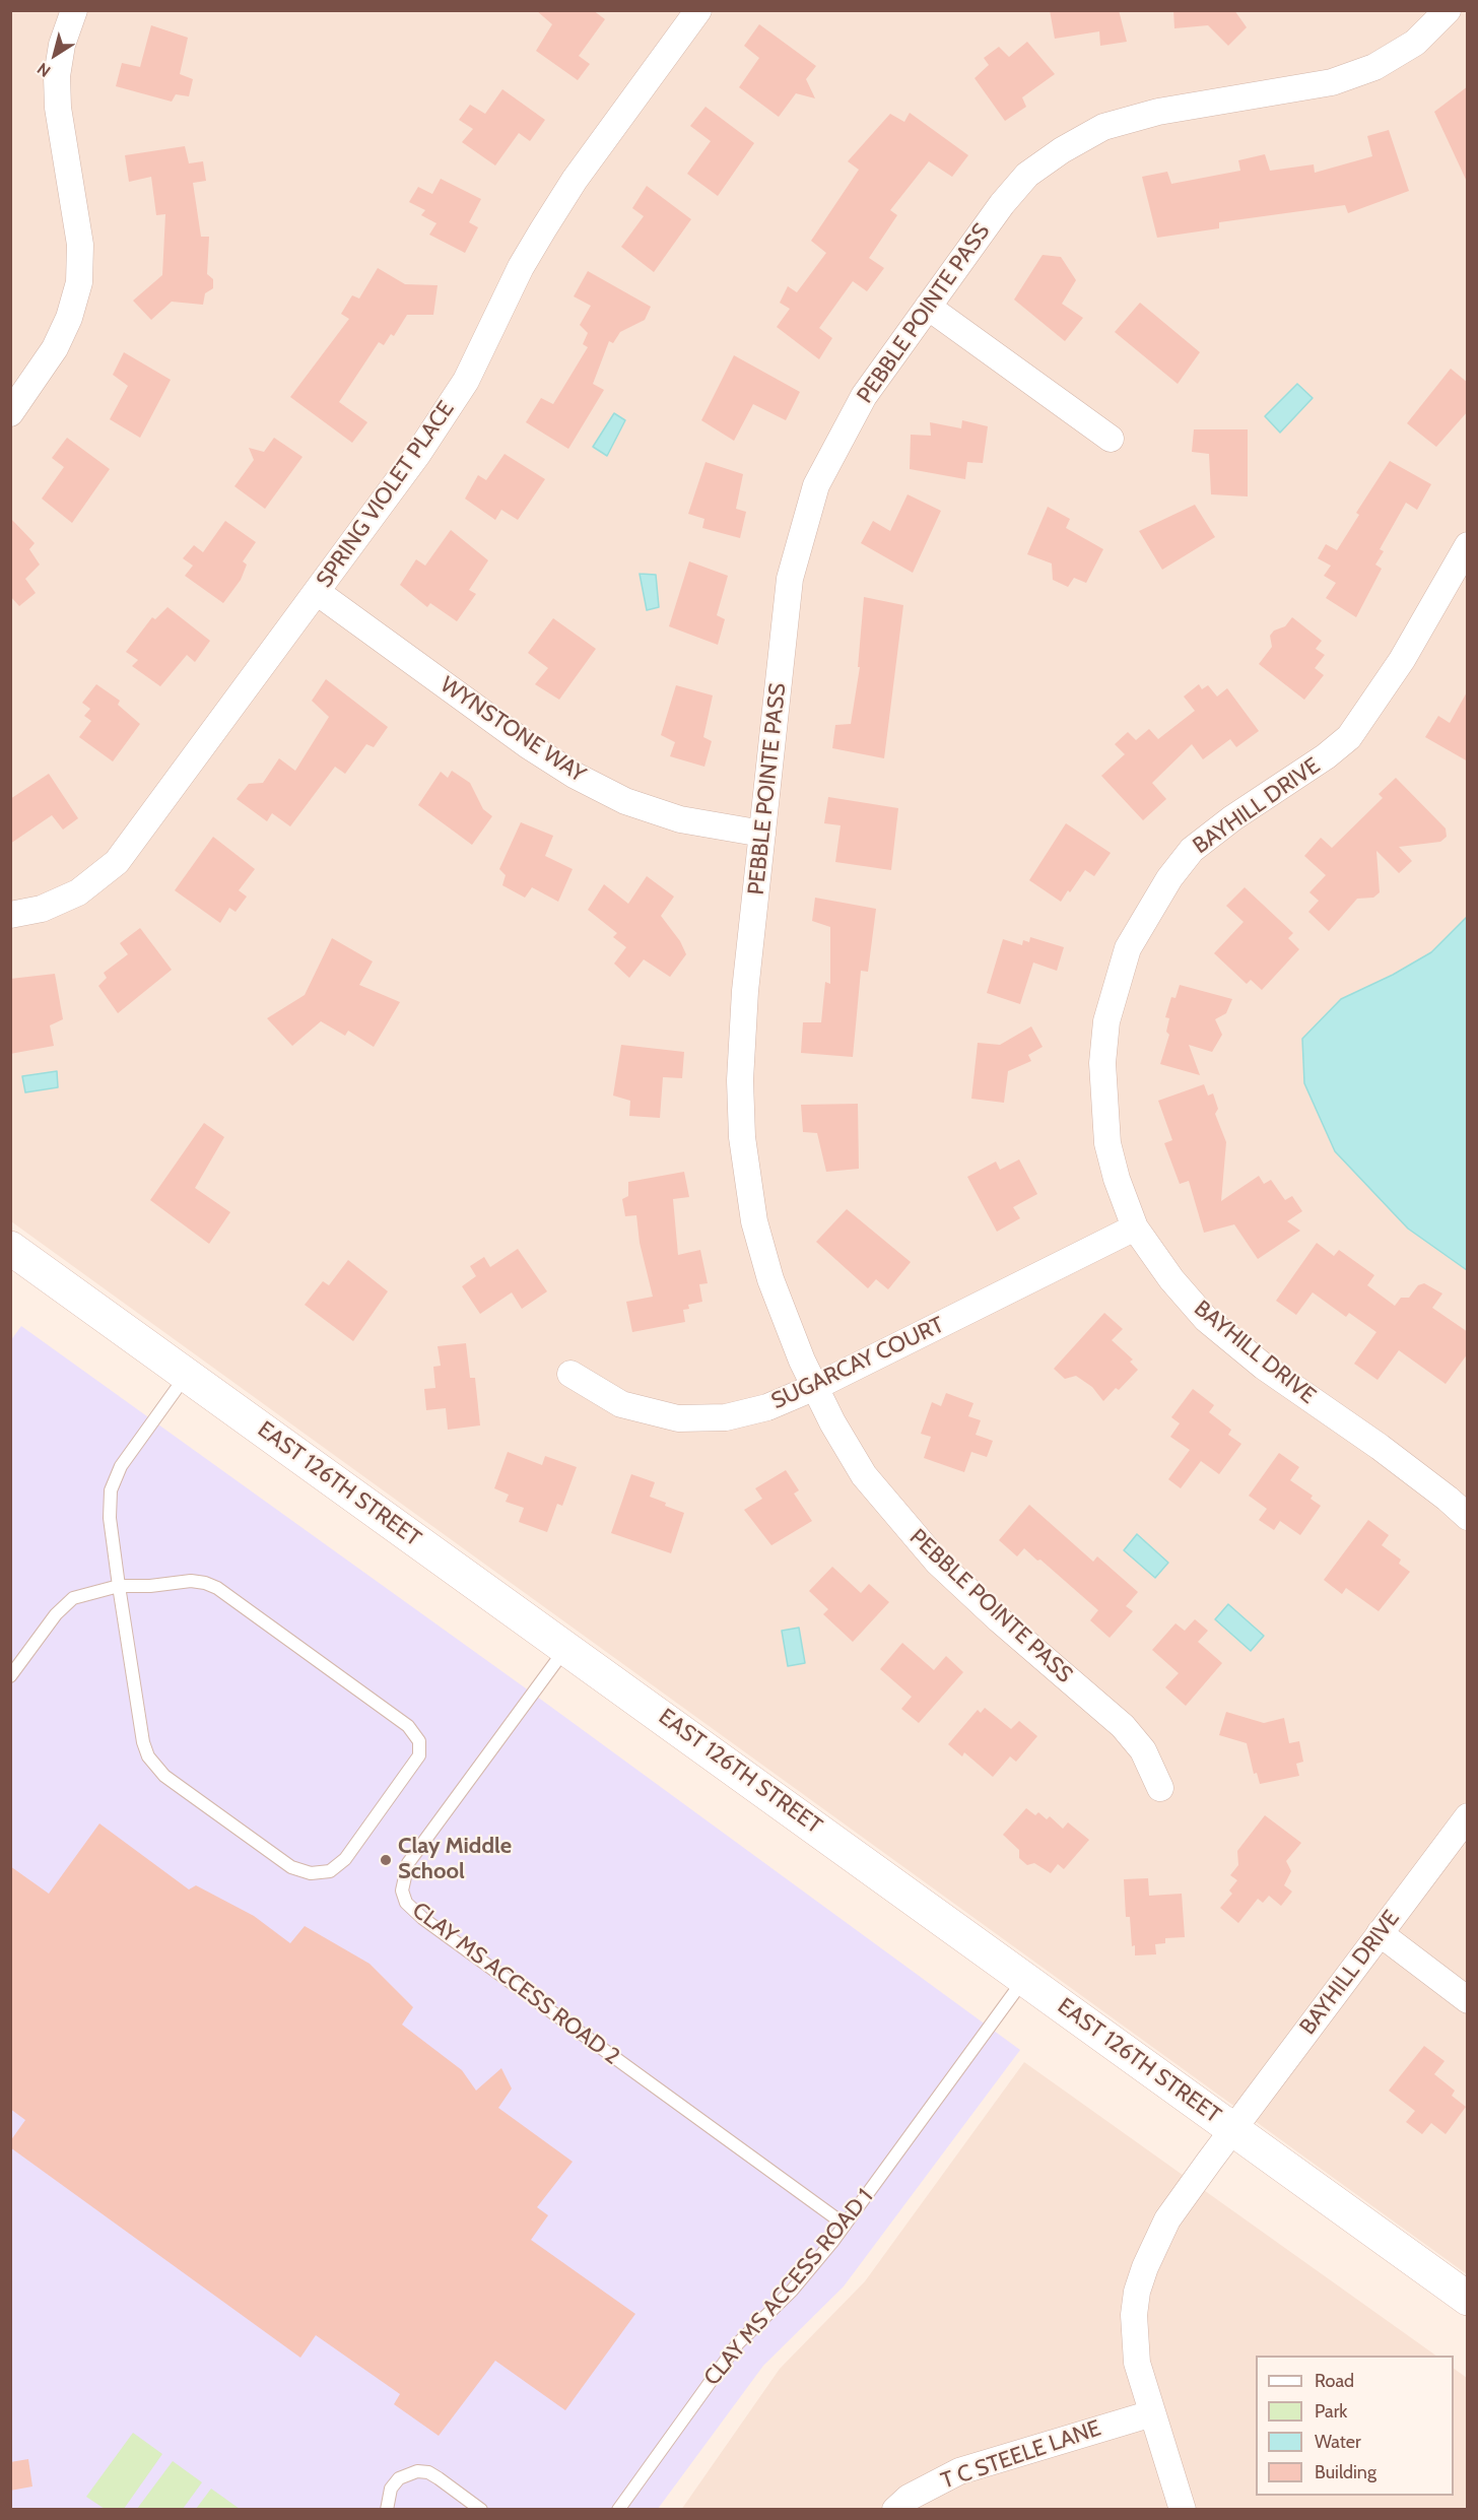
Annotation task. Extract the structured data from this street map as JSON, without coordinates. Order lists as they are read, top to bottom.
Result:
{
  "streets": {
    "street": [
      "PEBBLE POINTE PASS",
      "SPRING VIOLET PLACE",
      "WYNSTONE WAY",
      "BAYHILL DRIVE",
      "SUGARCAY COURT",
      "EAST 126TH STREET",
      "T C STEELE LANE"
    ],
    "lane": ["CLAY MS ACCESS ROAD 2", "CLAY MS ACCESS ROAD 1"]
  },
  "crossings": [
    ["PEBBLE POINTE PASS", "WYNSTONE WAY"],
    ["PEBBLE POINTE PASS", "SUGARCAY COURT"],
    ["SPRING VIOLET PLACE", "WYNSTONE WAY"],
    ["BAYHILL DRIVE", "SUGARCAY COURT"],
    ["BAYHILL DRIVE", "EAST 126TH STREET"],
    ["BAYHILL DRIVE", "T C STEELE LANE"],
    ["EAST 126TH STREET", "CLAY MS ACCESS ROAD 2"],
    ["EAST 126TH STREET", "CLAY MS ACCESS ROAD 1"],
    ["CLAY MS ACCESS ROAD 2", "CLAY MS ACCESS ROAD 1"]
  ],
  "places": ["Clay Middle School"],
  "legend": [
    "Road",
    "Park",
    "Water",
    "Building"
  ],
  "north": "bottom left"
}
